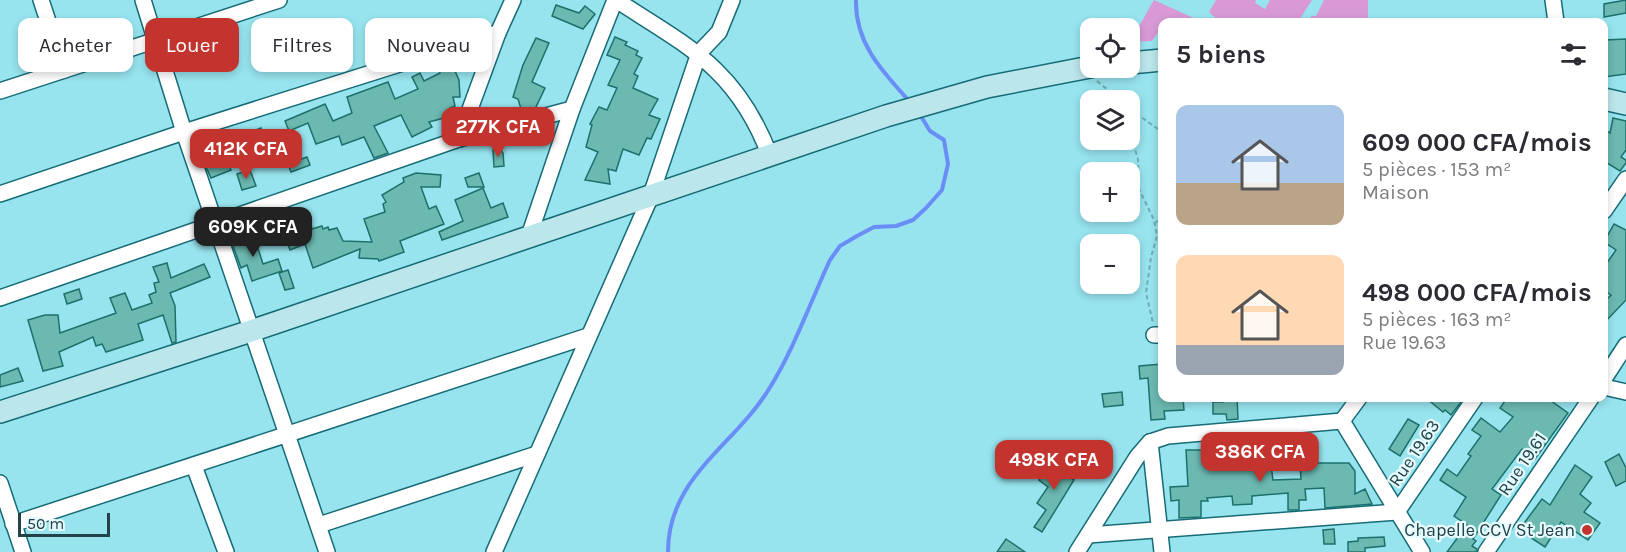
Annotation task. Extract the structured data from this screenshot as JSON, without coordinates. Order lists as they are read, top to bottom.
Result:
{
  "streets": {
    "street": ["Rue 19.63", "Rue 19.61"]
  },
  "places": ["Chapelle CCV St Jean"],
  "scale_bar": "50 m",
  "page": {
    "map_buttons": ["+", "−"],
    "chip": [
      "Acheter",
      "Louer",
      "Filtres",
      "Nouveau"
    ],
    "heading": "5 biens",
    "list": [
      {
        "name": "609 000 CFA/mois",
        "note": "5 pièces · 153 m² · Maison"
      },
      {
        "name": "498 000 CFA/mois",
        "note": "5 pièces · 163 m² · Rue 19.63"
      }
    ],
    "price": [
      "277K CFA",
      "412K CFA",
      "609K CFA",
      "386K CFA",
      "498K CFA"
    ],
    "scale": "50 m"
  }
}
